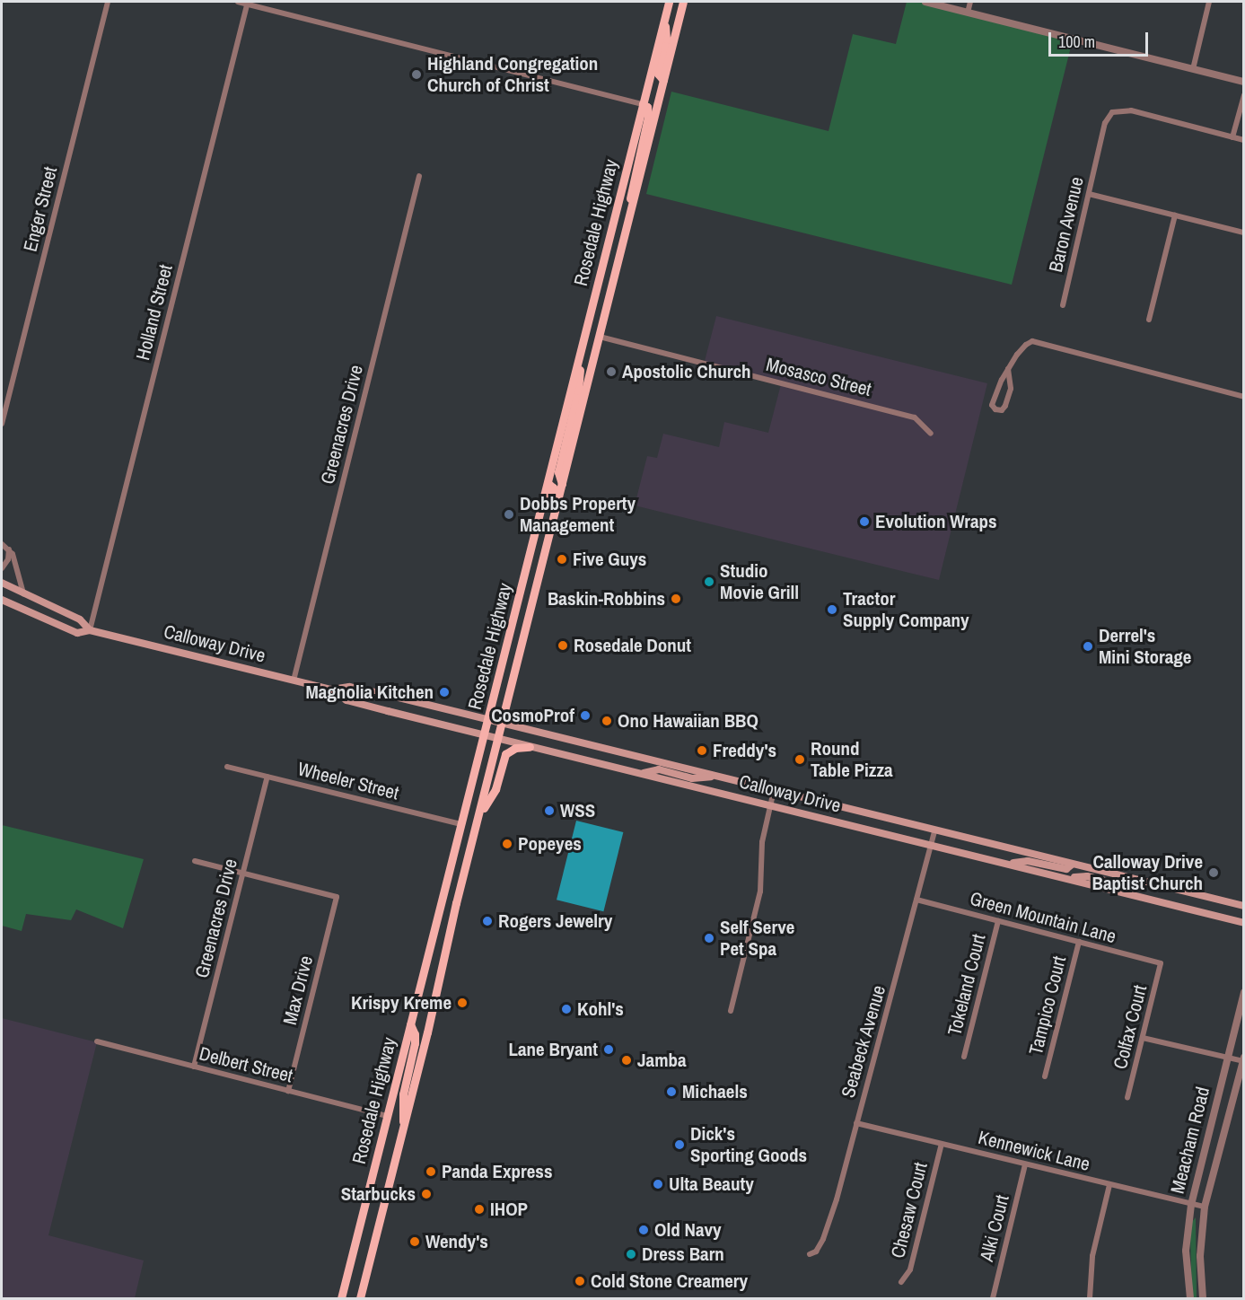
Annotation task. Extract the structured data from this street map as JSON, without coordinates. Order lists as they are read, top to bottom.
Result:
{
  "streets": {
    "main road": ["Rosedale Highway", "Calloway Drive"],
    "street": [
      "Enger Street",
      "Baron Avenue",
      "Holland Street",
      "Mosasco Street",
      "Greenacres Drive",
      "Wheeler Street",
      "Green Mountain Lane",
      "Tokeland Court",
      "Max Drive",
      "Tampico Court",
      "Colfax Court",
      "Seabeck Avenue",
      "Delbert Street",
      "Meacham Road",
      "Kennewick Lane",
      "Chesaw Court",
      "Alki Court"
    ]
  },
  "crossings": [
    ["Rosedale Highway", "Mosasco Street"],
    ["Rosedale Highway", "Calloway Drive"],
    ["Rosedale Highway", "Wheeler Street"],
    ["Rosedale Highway", "Delbert Street"],
    ["Holland Street", "Calloway Drive"],
    ["Greenacres Drive", "Calloway Drive"],
    ["Greenacres Drive", "Wheeler Street"],
    ["Greenacres Drive", "Max Drive"],
    ["Greenacres Drive", "Delbert Street"],
    ["Calloway Drive", "Seabeck Avenue"],
    ["Green Mountain Lane", "Tokeland Court"],
    ["Green Mountain Lane", "Tampico Court"],
    ["Green Mountain Lane", "Colfax Court"],
    ["Green Mountain Lane", "Seabeck Avenue"],
    ["Max Drive", "Delbert Street"],
    ["Seabeck Avenue", "Kennewick Lane"],
    ["Meacham Road", "Kennewick Lane"],
    ["Kennewick Lane", "Chesaw Court"],
    ["Kennewick Lane", "Alki Court"]
  ],
  "places": [
    "Highland Congregation Church of Christ",
    "Apostolic Church",
    "Dobbs Property Management",
    "Evolution Wraps",
    "Five Guys",
    "Studio Movie Grill",
    "Baskin-Robbins",
    "Tractor Supply Company",
    "Rosedale Donut",
    "Derrel's Mini Storage",
    "Magnolia Kitchen",
    "CosmoProf",
    "Ono Hawaiian BBQ",
    "Freddy's",
    "Round Table Pizza",
    "WSS",
    "Popeyes",
    "Calloway Drive Baptist Church",
    "Rogers Jewelry",
    "Self Serve Pet Spa",
    "Krispy Kreme",
    "Kohl's",
    "Lane Bryant",
    "Jamba",
    "Michaels",
    "Dick's Sporting Goods",
    "Panda Express",
    "Ulta Beauty",
    "Starbucks",
    "IHOP",
    "Old Navy",
    "Wendy's",
    "Dress Barn",
    "Cold Stone Creamery"
  ],
  "scale_bar": "100 m"
}
